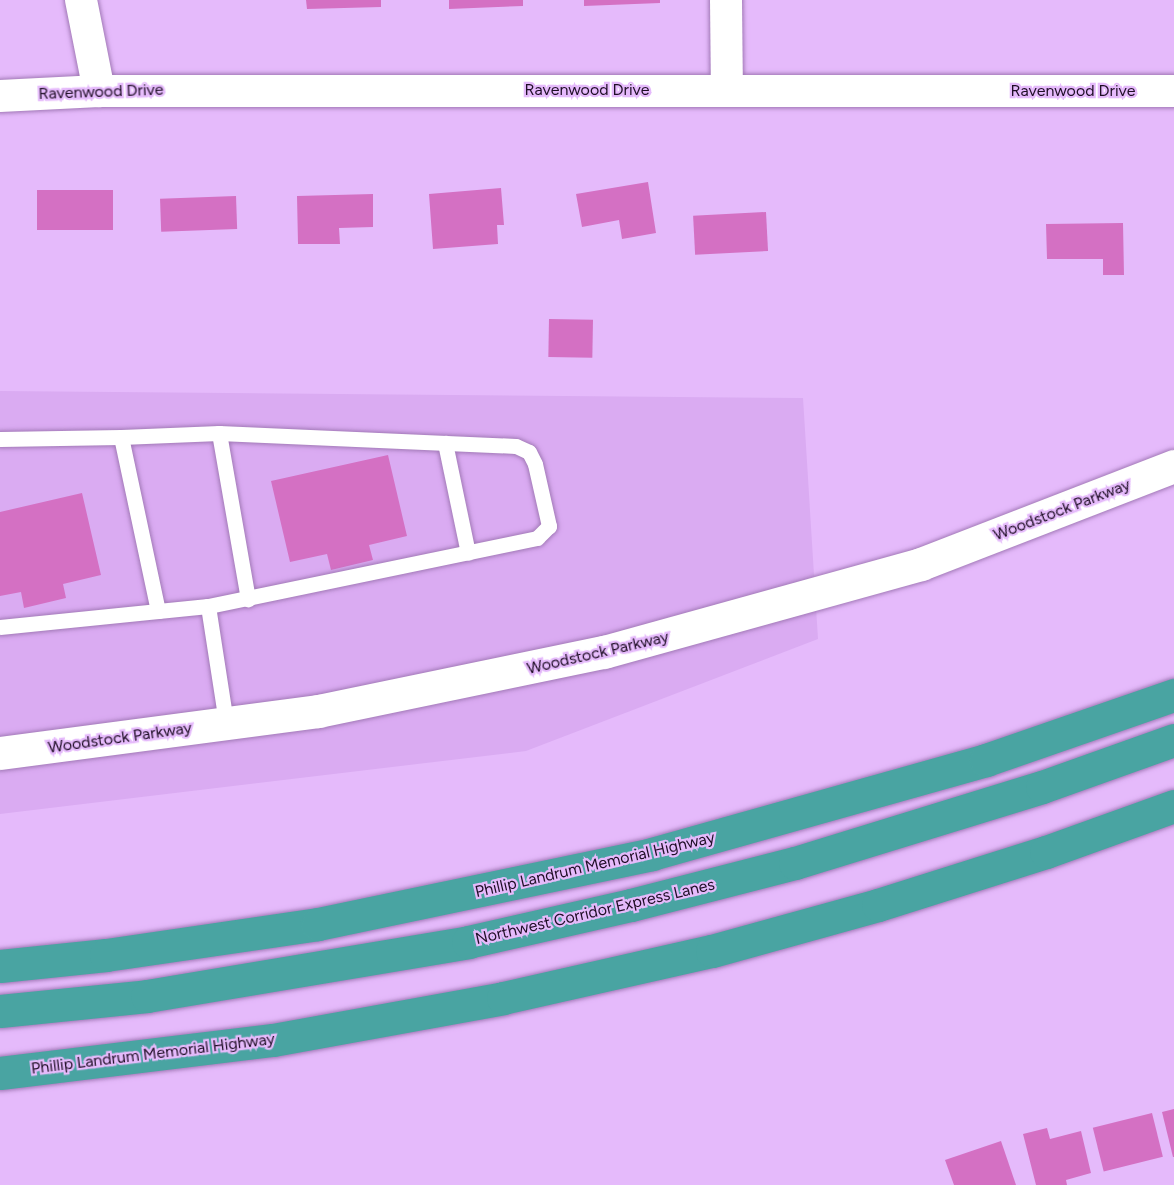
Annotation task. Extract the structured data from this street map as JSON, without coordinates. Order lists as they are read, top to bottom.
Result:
{
  "streets": {
    "highway": ["Phillip Landrum Memorial Highway", "Northwest Corridor Express Lanes"],
    "main road": ["Woodstock Parkway"],
    "street": ["Ravenwood Drive"]
  }
}
